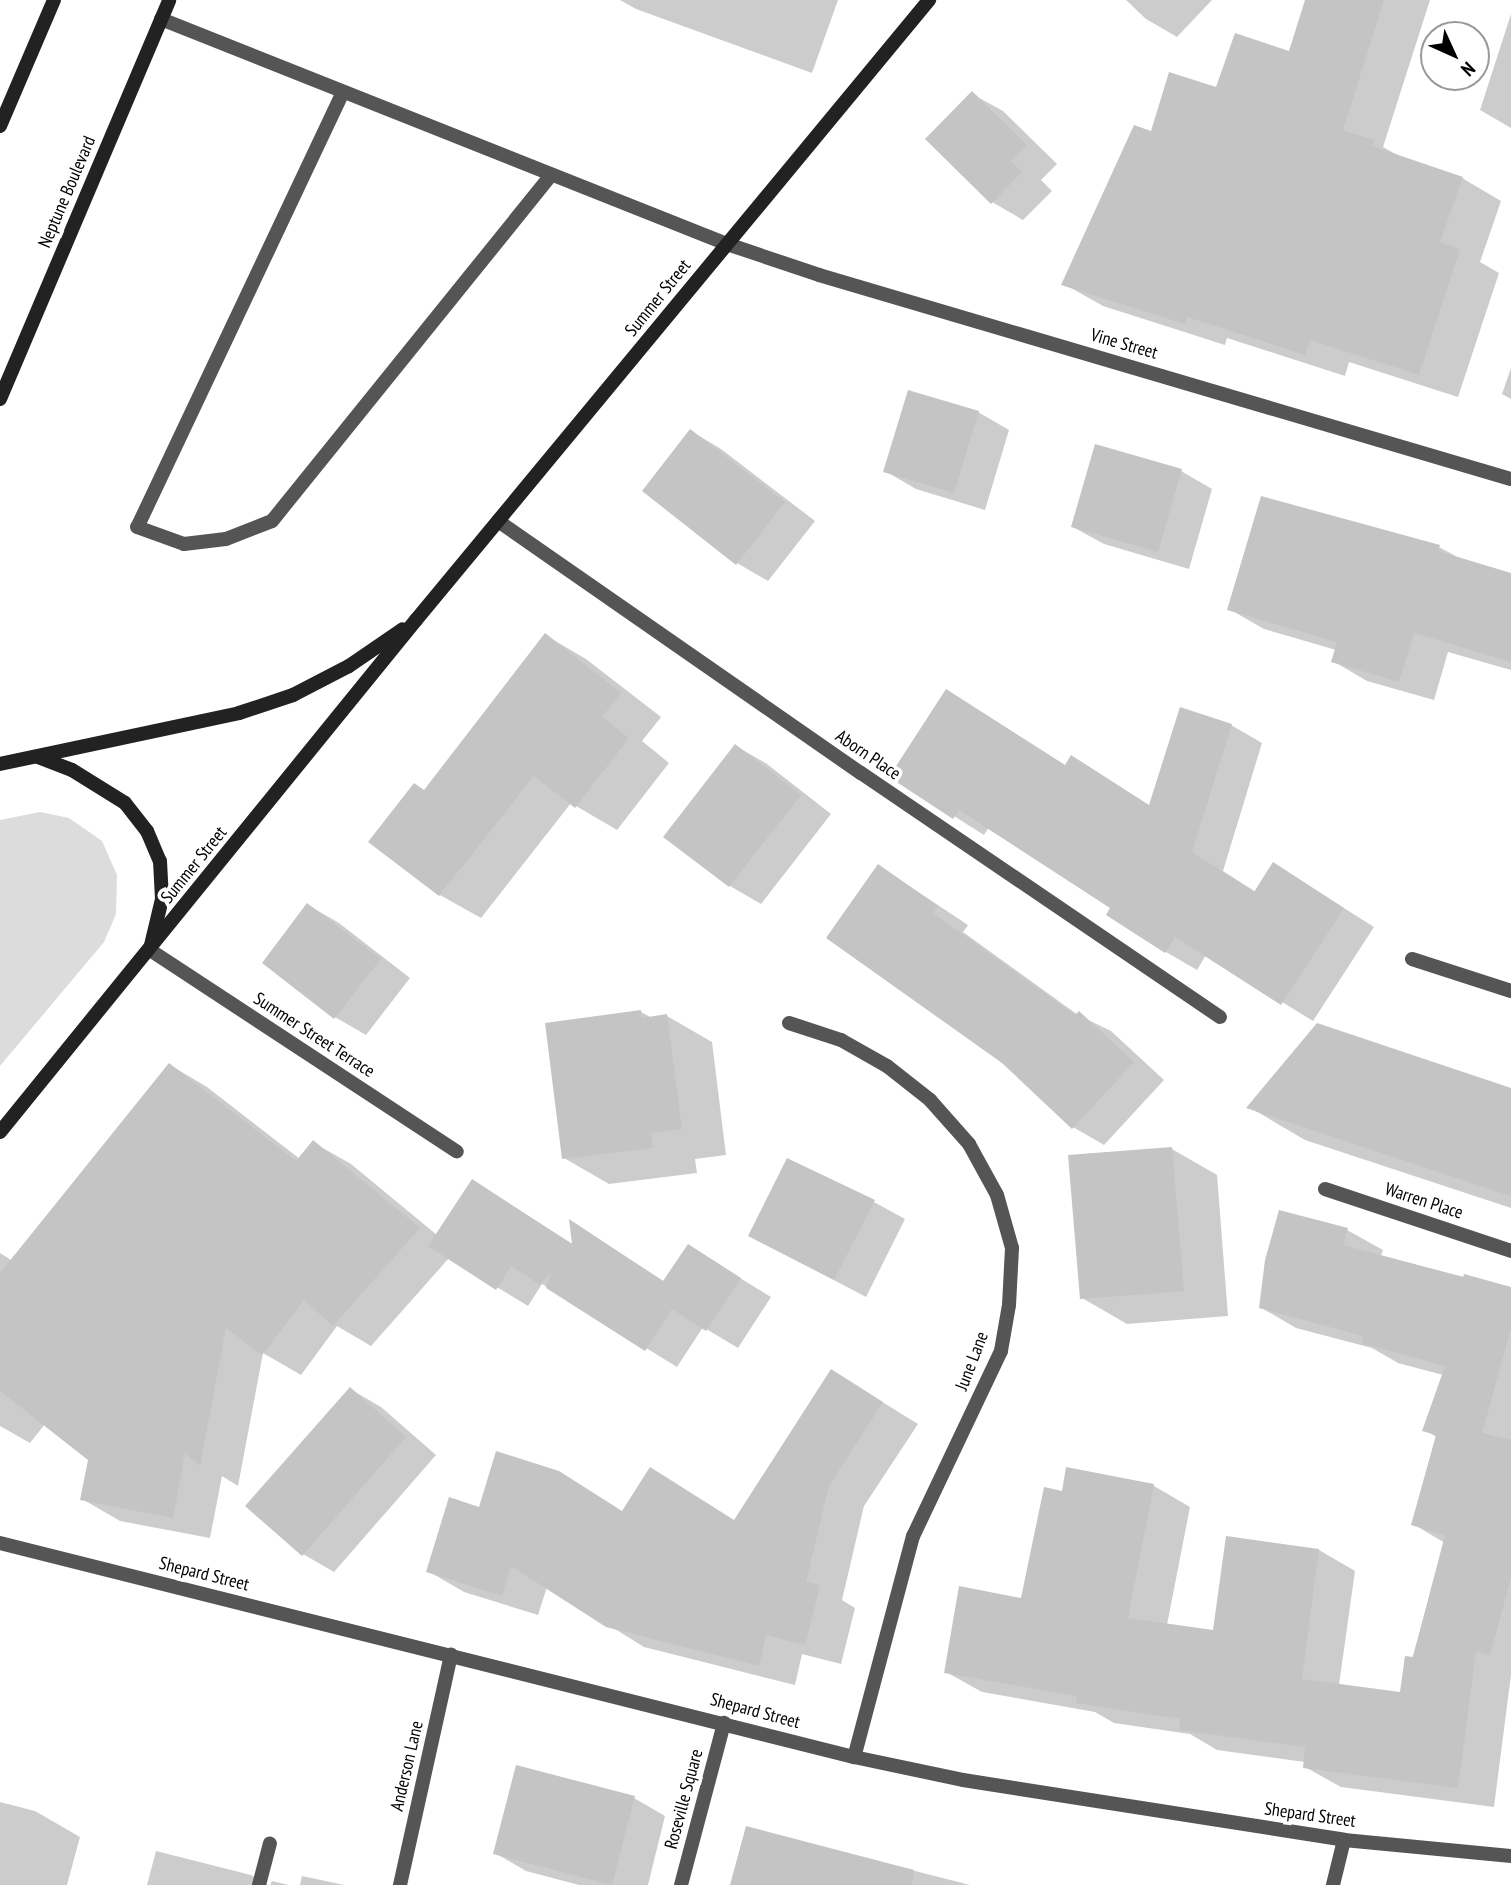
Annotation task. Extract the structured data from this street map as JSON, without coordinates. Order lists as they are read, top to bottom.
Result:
{
  "streets": {
    "main road": ["Neptune Boulevard", "Summer Street"],
    "street": [
      "Vine Street",
      "Aborn Place",
      "Summer Street Terrace",
      "Warren Place",
      "June Lane",
      "Shepard Street",
      "Anderson Lane",
      "Roseville Square"
    ]
  },
  "crossings": [
    ["Neptune Boulevard", "Vine Street"],
    ["Summer Street", "Vine Street"],
    ["Summer Street", "Aborn Place"],
    ["Summer Street", "Summer Street Terrace"],
    ["June Lane", "Shepard Street"],
    ["Shepard Street", "Anderson Lane"],
    ["Shepard Street", "Roseville Square"]
  ],
  "north": "bottom right"
}
